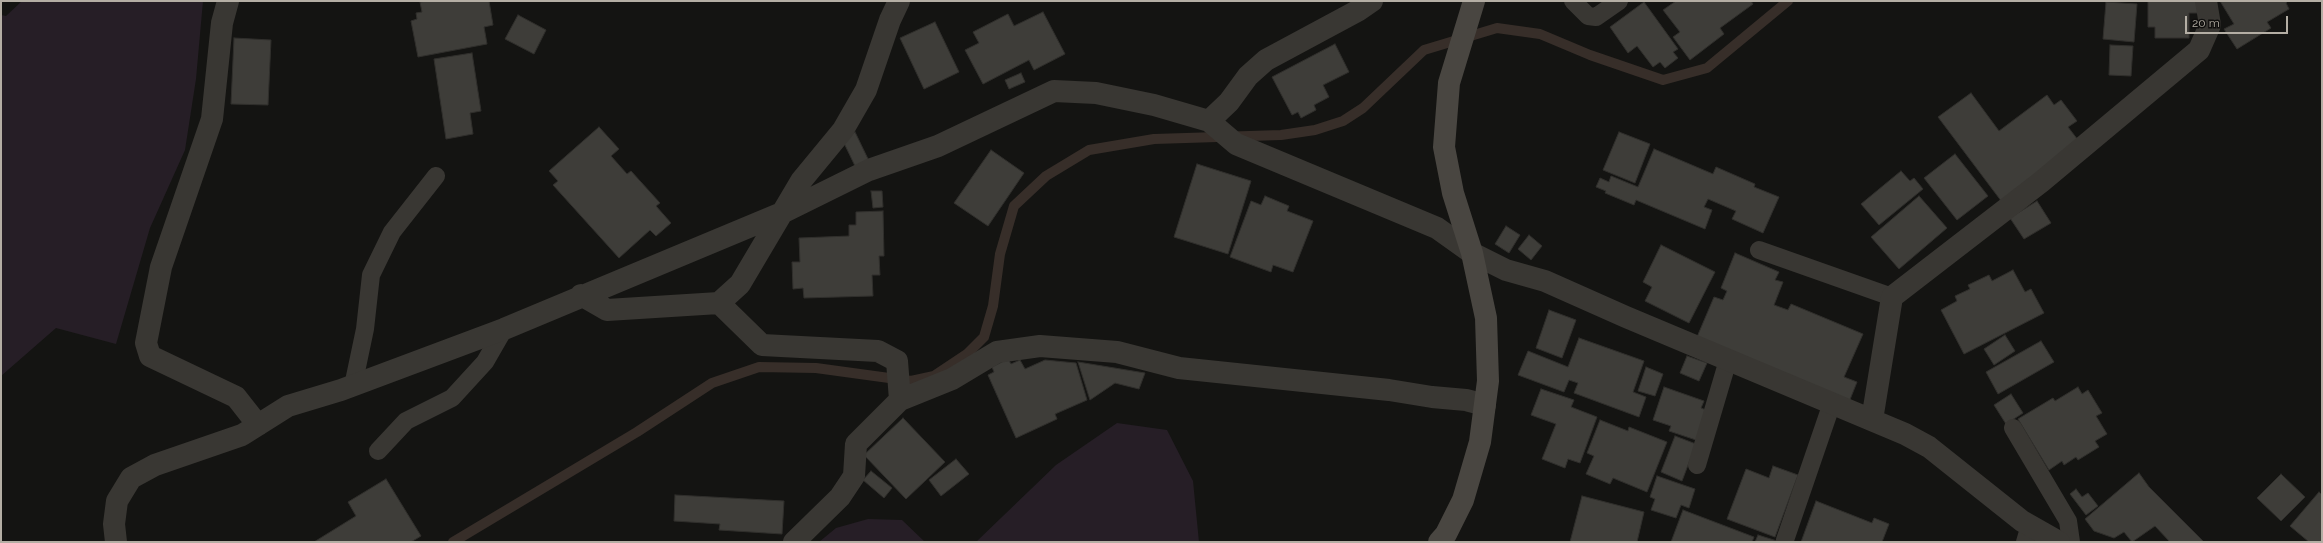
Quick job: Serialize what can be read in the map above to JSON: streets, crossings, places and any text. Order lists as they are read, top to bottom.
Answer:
{
  "scale_bar": "20 m"
}
